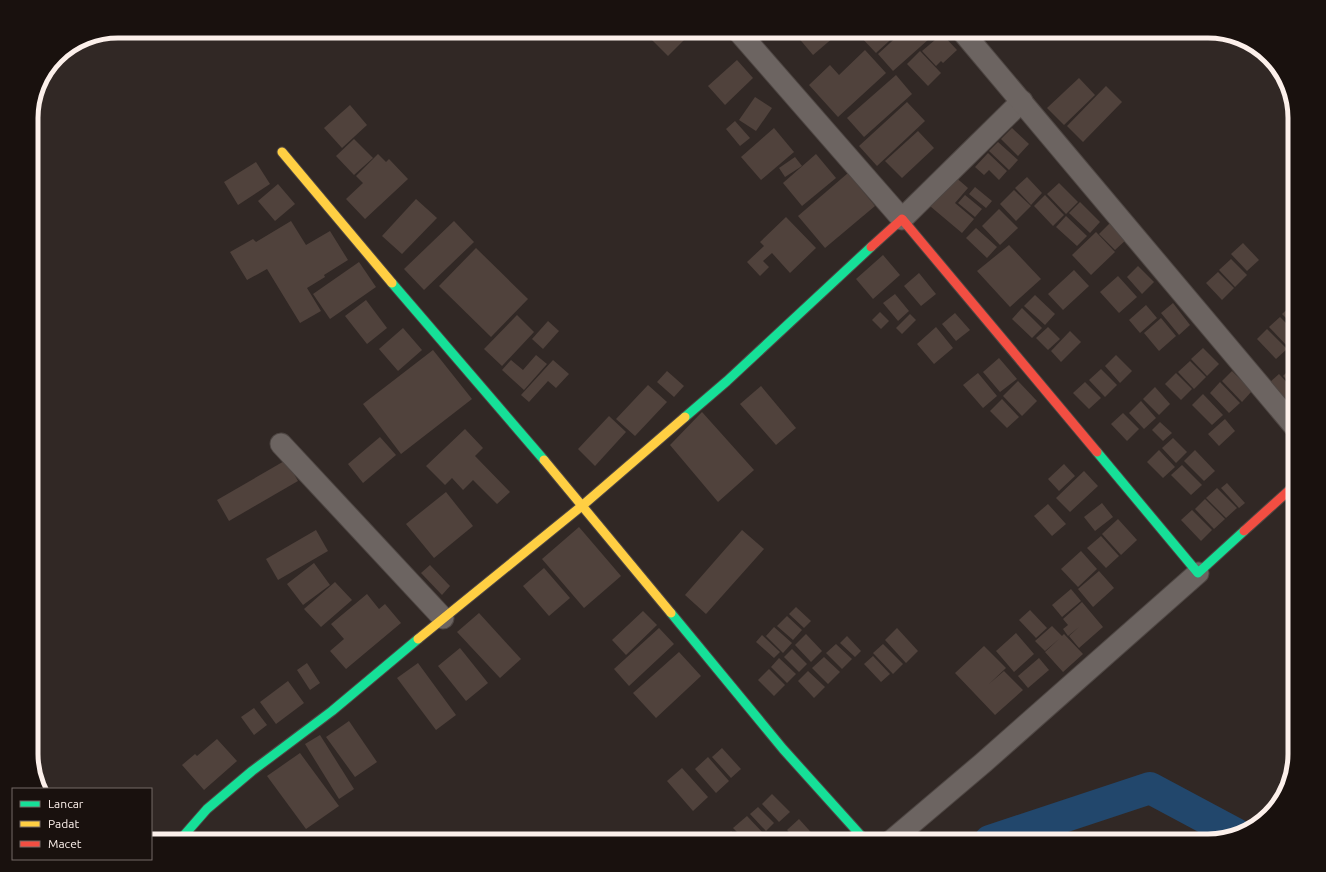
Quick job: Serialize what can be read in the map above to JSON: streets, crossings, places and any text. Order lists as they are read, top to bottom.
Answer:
{
  "legend": ["Lancar", "Padat", "Macet"]
}
